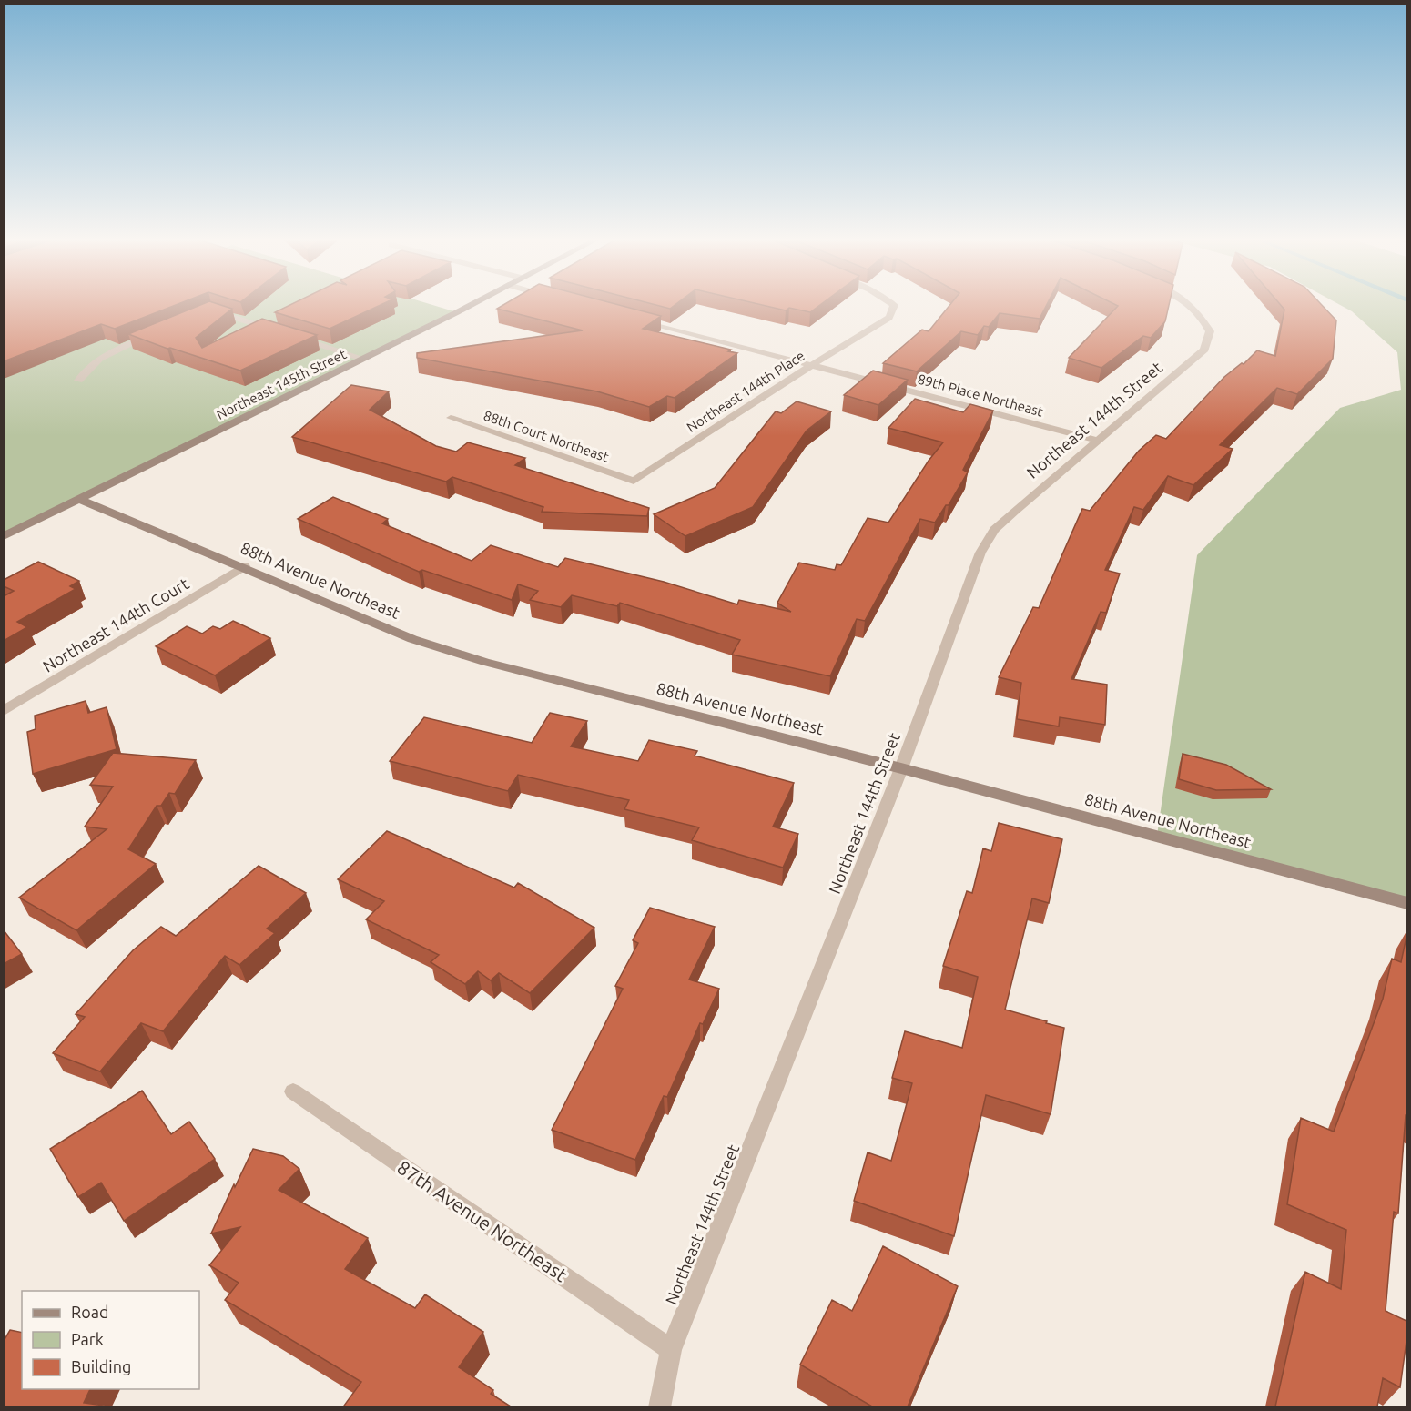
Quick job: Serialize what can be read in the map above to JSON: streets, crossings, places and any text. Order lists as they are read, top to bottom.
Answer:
{
  "streets": {
    "street": [
      "Northeast 145th Street",
      "Northeast 144th Place",
      "89th Place Northeast",
      "Northeast 144th Street",
      "88th Court Northeast",
      "88th Avenue Northeast",
      "Northeast 144th Court",
      "87th Avenue Northeast"
    ]
  },
  "crossings": [
    ["Northeast 145th Street", "88th Avenue Northeast"],
    ["Northeast 144th Place", "89th Place Northeast"],
    ["Northeast 144th Place", "88th Court Northeast"],
    ["89th Place Northeast", "Northeast 144th Street"],
    ["Northeast 144th Street", "88th Avenue Northeast"],
    ["Northeast 144th Street", "87th Avenue Northeast"],
    ["88th Avenue Northeast", "Northeast 144th Court"]
  ],
  "legend": ["Road", "Park", "Building"]
}
